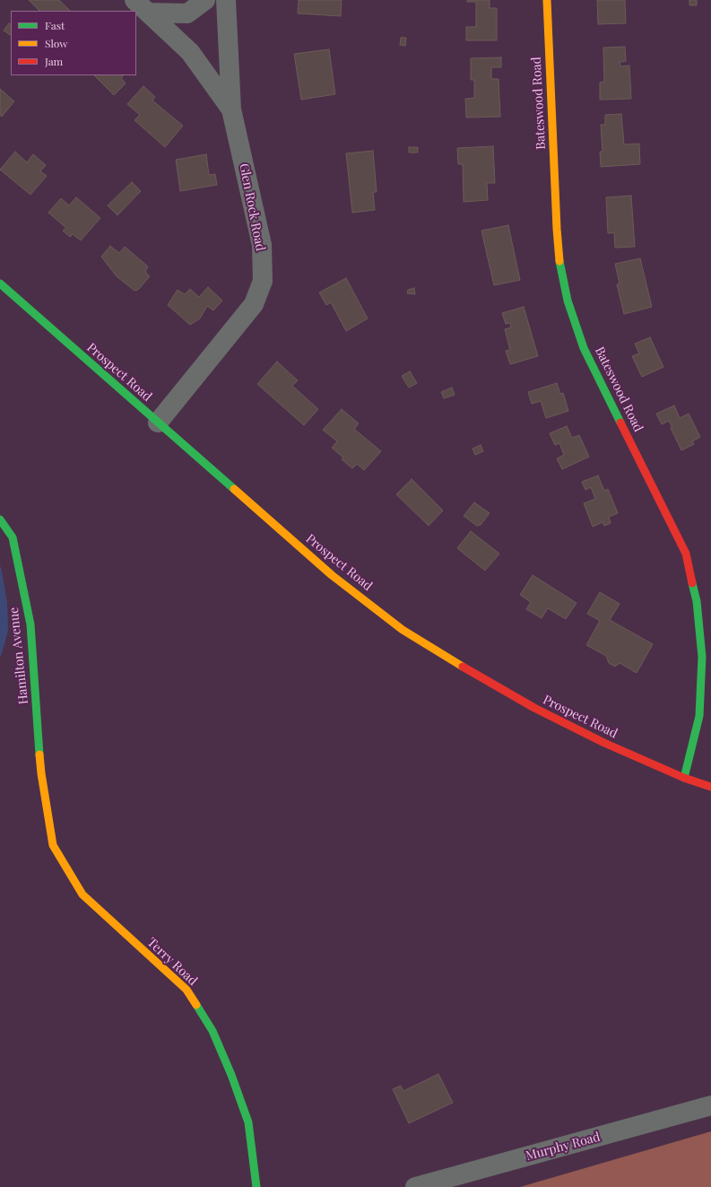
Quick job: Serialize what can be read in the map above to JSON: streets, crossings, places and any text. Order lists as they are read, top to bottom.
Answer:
{
  "streets": {
    "street": [
      "Bateswood Road",
      "Glen Rock Road",
      "Prospect Road",
      "Hamilton Avenue",
      "Terry Road",
      "Murphy Road"
    ]
  },
  "crossings": [
    ["Bateswood Road", "Prospect Road"],
    ["Glen Rock Road", "Prospect Road"],
    ["Hamilton Avenue", "Terry Road"]
  ],
  "legend": ["Fast", "Slow", "Jam"]
}
